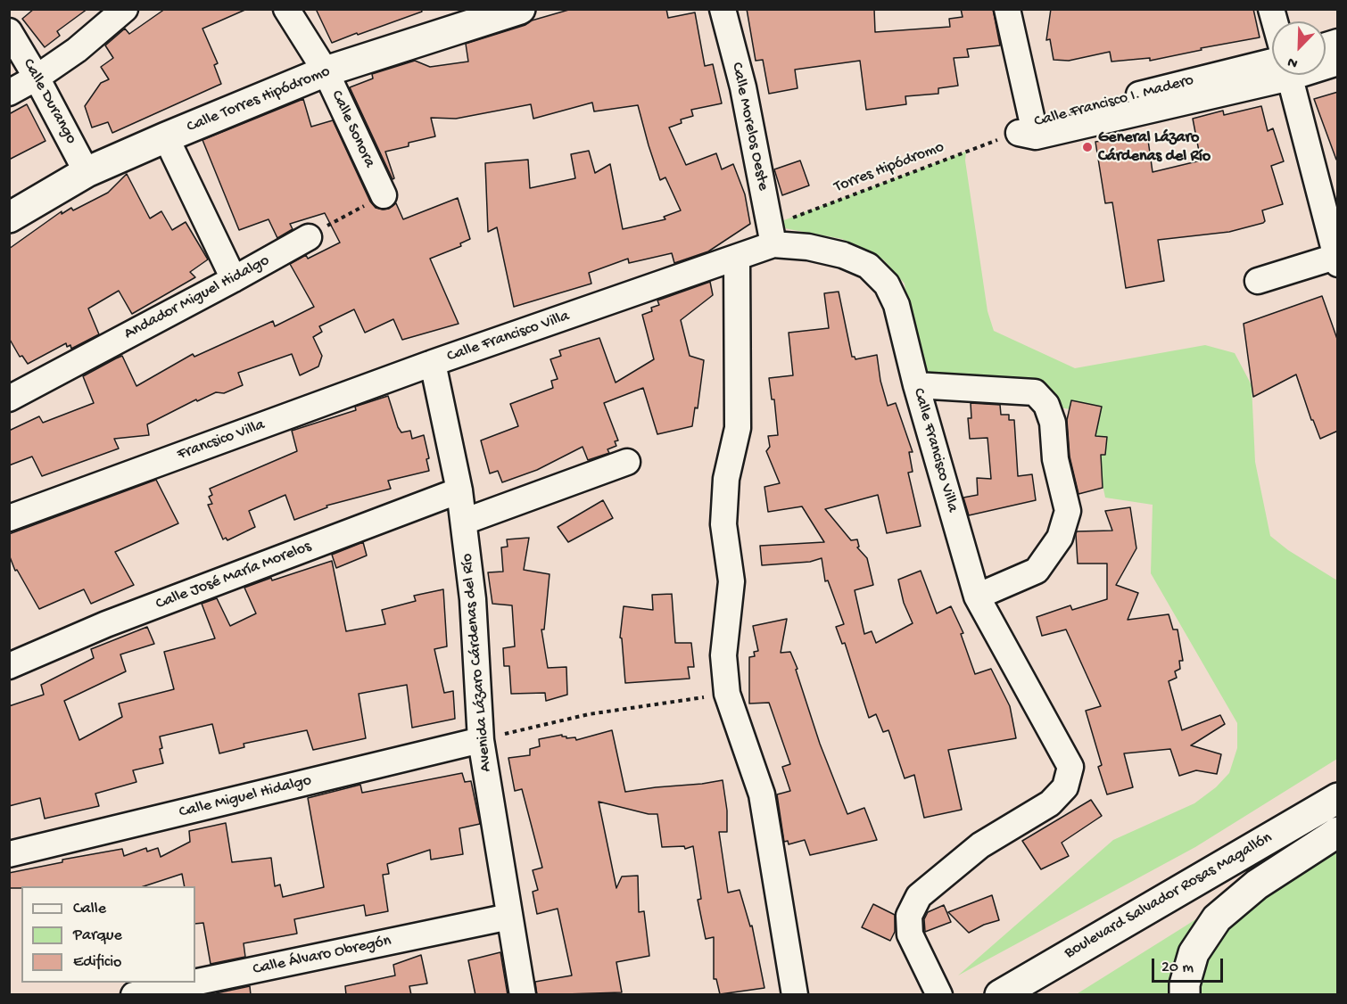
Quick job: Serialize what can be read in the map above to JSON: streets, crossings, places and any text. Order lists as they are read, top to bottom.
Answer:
{
  "streets": {
    "main road": ["Calle Torres Hipódromo", "Boulevard Salvador Rosas Magallón"],
    "street": [
      "Calle Durango",
      "Calle Francisco I. Madero",
      "Calle Morelos Oeste",
      "Calle Sonora",
      "Andador Miguel Hidalgo",
      "Calle Francisco Villa",
      "Francsico Villa",
      "Calle José María Morelos",
      "Avenida Lázaro Cárdenas del Río",
      "Calle Miguel Hidalgo",
      "Calle Álvaro Obregón"
    ],
    "path": ["Torres Hipódromo"]
  },
  "crossings": [
    ["Calle Torres Hipódromo", "Calle Durango"],
    ["Calle Torres Hipódromo", "Calle Sonora"],
    ["Calle Francisco I. Madero", "Torres Hipódromo"],
    ["Calle Morelos Oeste", "Torres Hipódromo"],
    ["Calle Morelos Oeste", "Calle Francisco Villa"],
    ["Torres Hipódromo", "Calle Francisco Villa"],
    ["Calle Francisco Villa", "Francsico Villa"],
    ["Calle Francisco Villa", "Avenida Lázaro Cárdenas del Río"],
    ["Francsico Villa", "Avenida Lázaro Cárdenas del Río"],
    ["Calle José María Morelos", "Avenida Lázaro Cárdenas del Río"],
    ["Avenida Lázaro Cárdenas del Río", "Calle Miguel Hidalgo"],
    ["Avenida Lázaro Cárdenas del Río", "Calle Álvaro Obregón"]
  ],
  "places": ["General Lázaro Cárdenas del Río"],
  "legend": ["Calle", "Parque", "Edificio"],
  "scale_bar": "20 m",
  "north": "bottom left"
}
